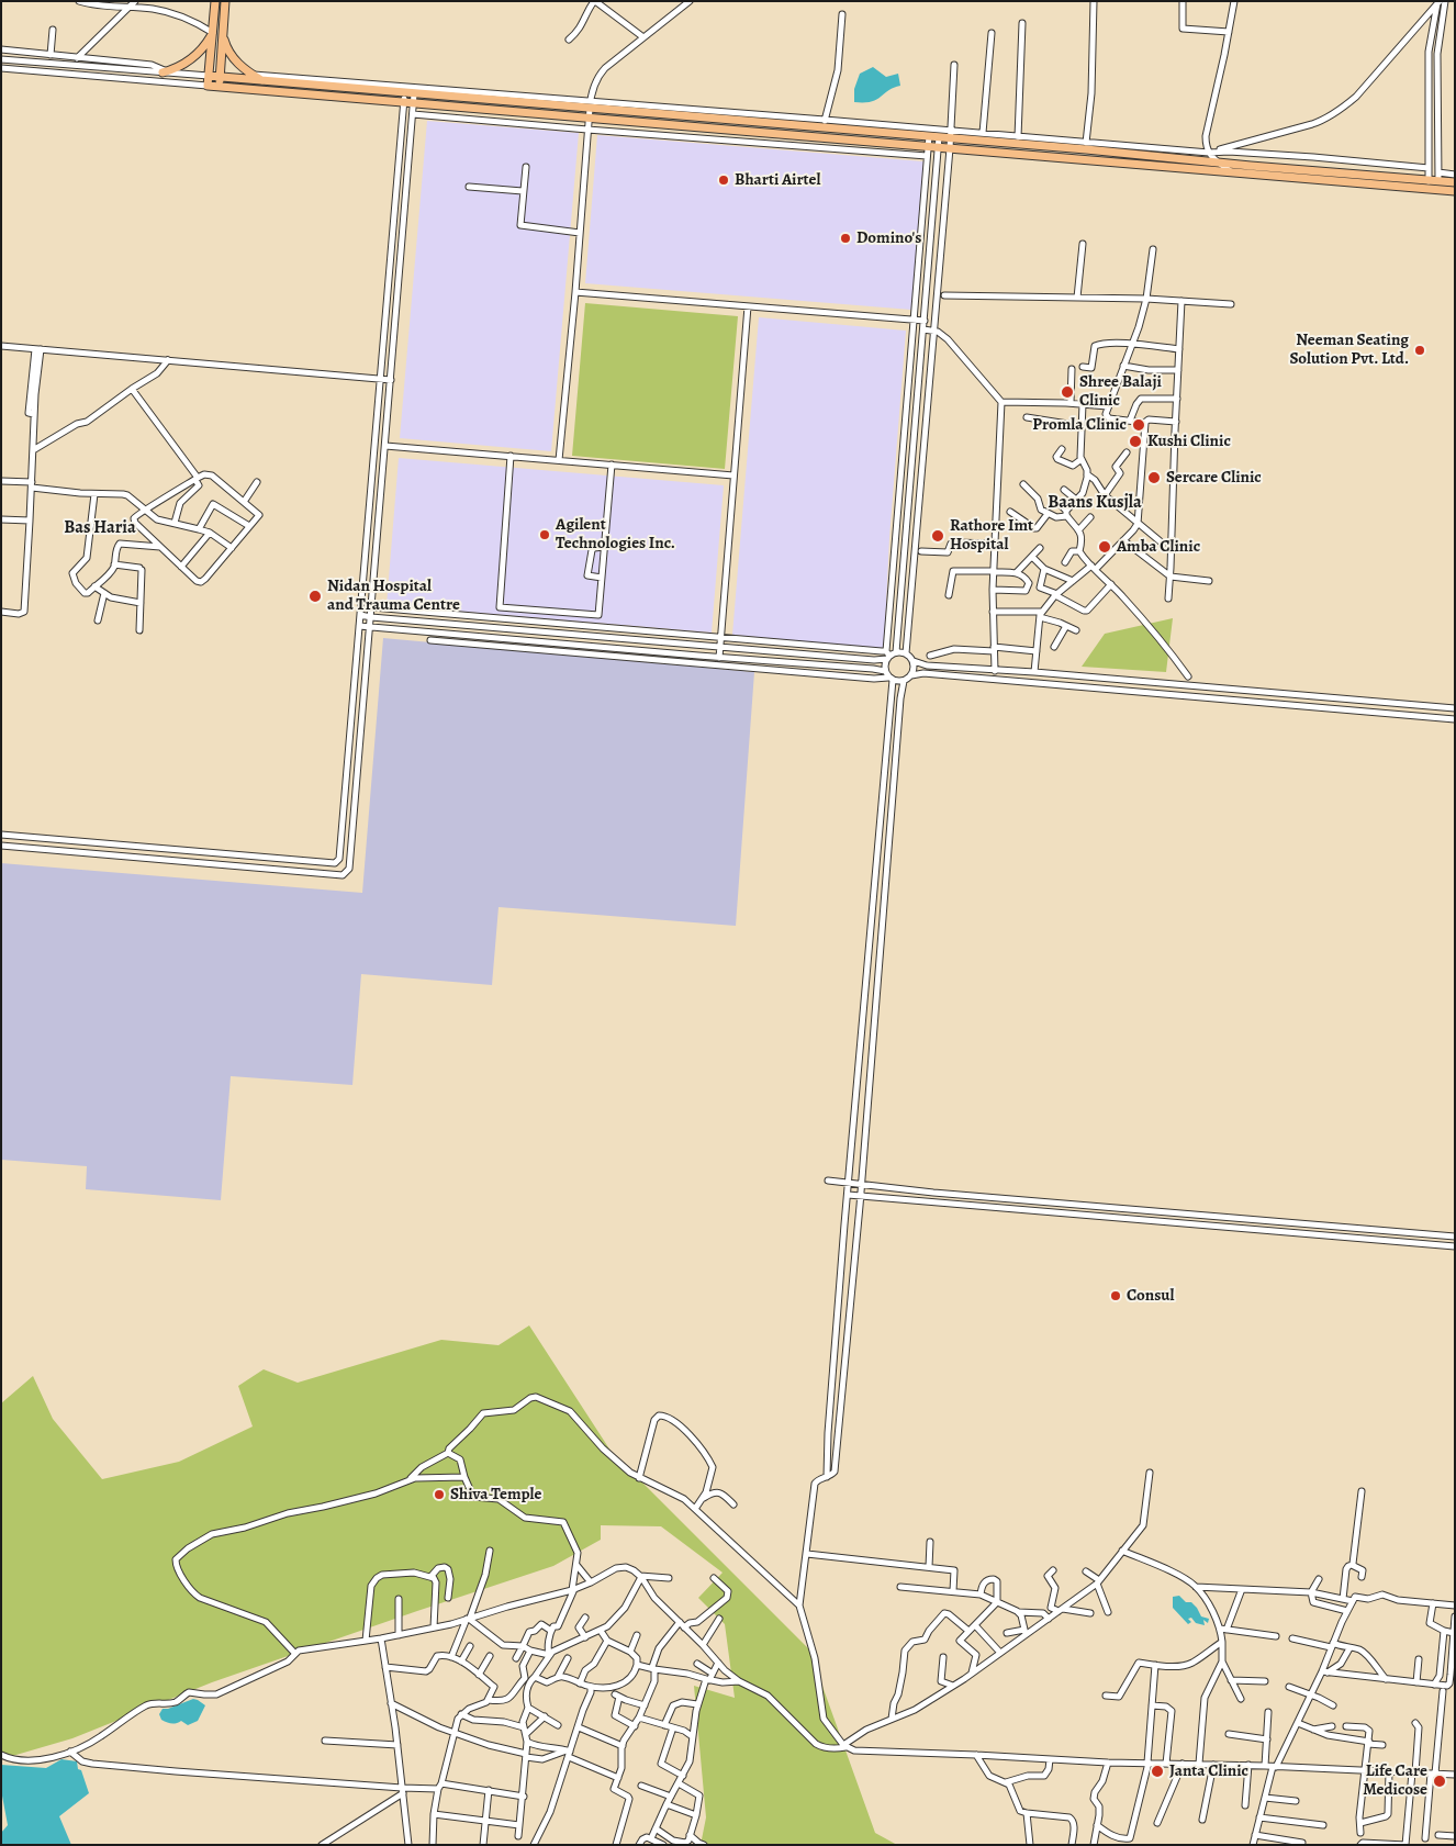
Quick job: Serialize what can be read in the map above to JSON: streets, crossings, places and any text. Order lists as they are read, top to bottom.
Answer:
{
  "districts": ["Baans Kusjla", "Bas Haria"],
  "places": [
    "Bharti Airtel",
    "Domino's",
    "Neeman Seating Solution Pvt. Ltd.",
    "Shree Balaji Clinic",
    "Promla Clinic",
    "Kushi Clinic",
    "Sercare Clinic",
    "Agilent Technologies Inc.",
    "Rathore Imt Hospital",
    "Amba Clinic",
    "Nidan Hospital and Trauma Centre",
    "Consul",
    "Shiva Temple",
    "Janta Clinic",
    "Life Care Medicose"
  ]
}
